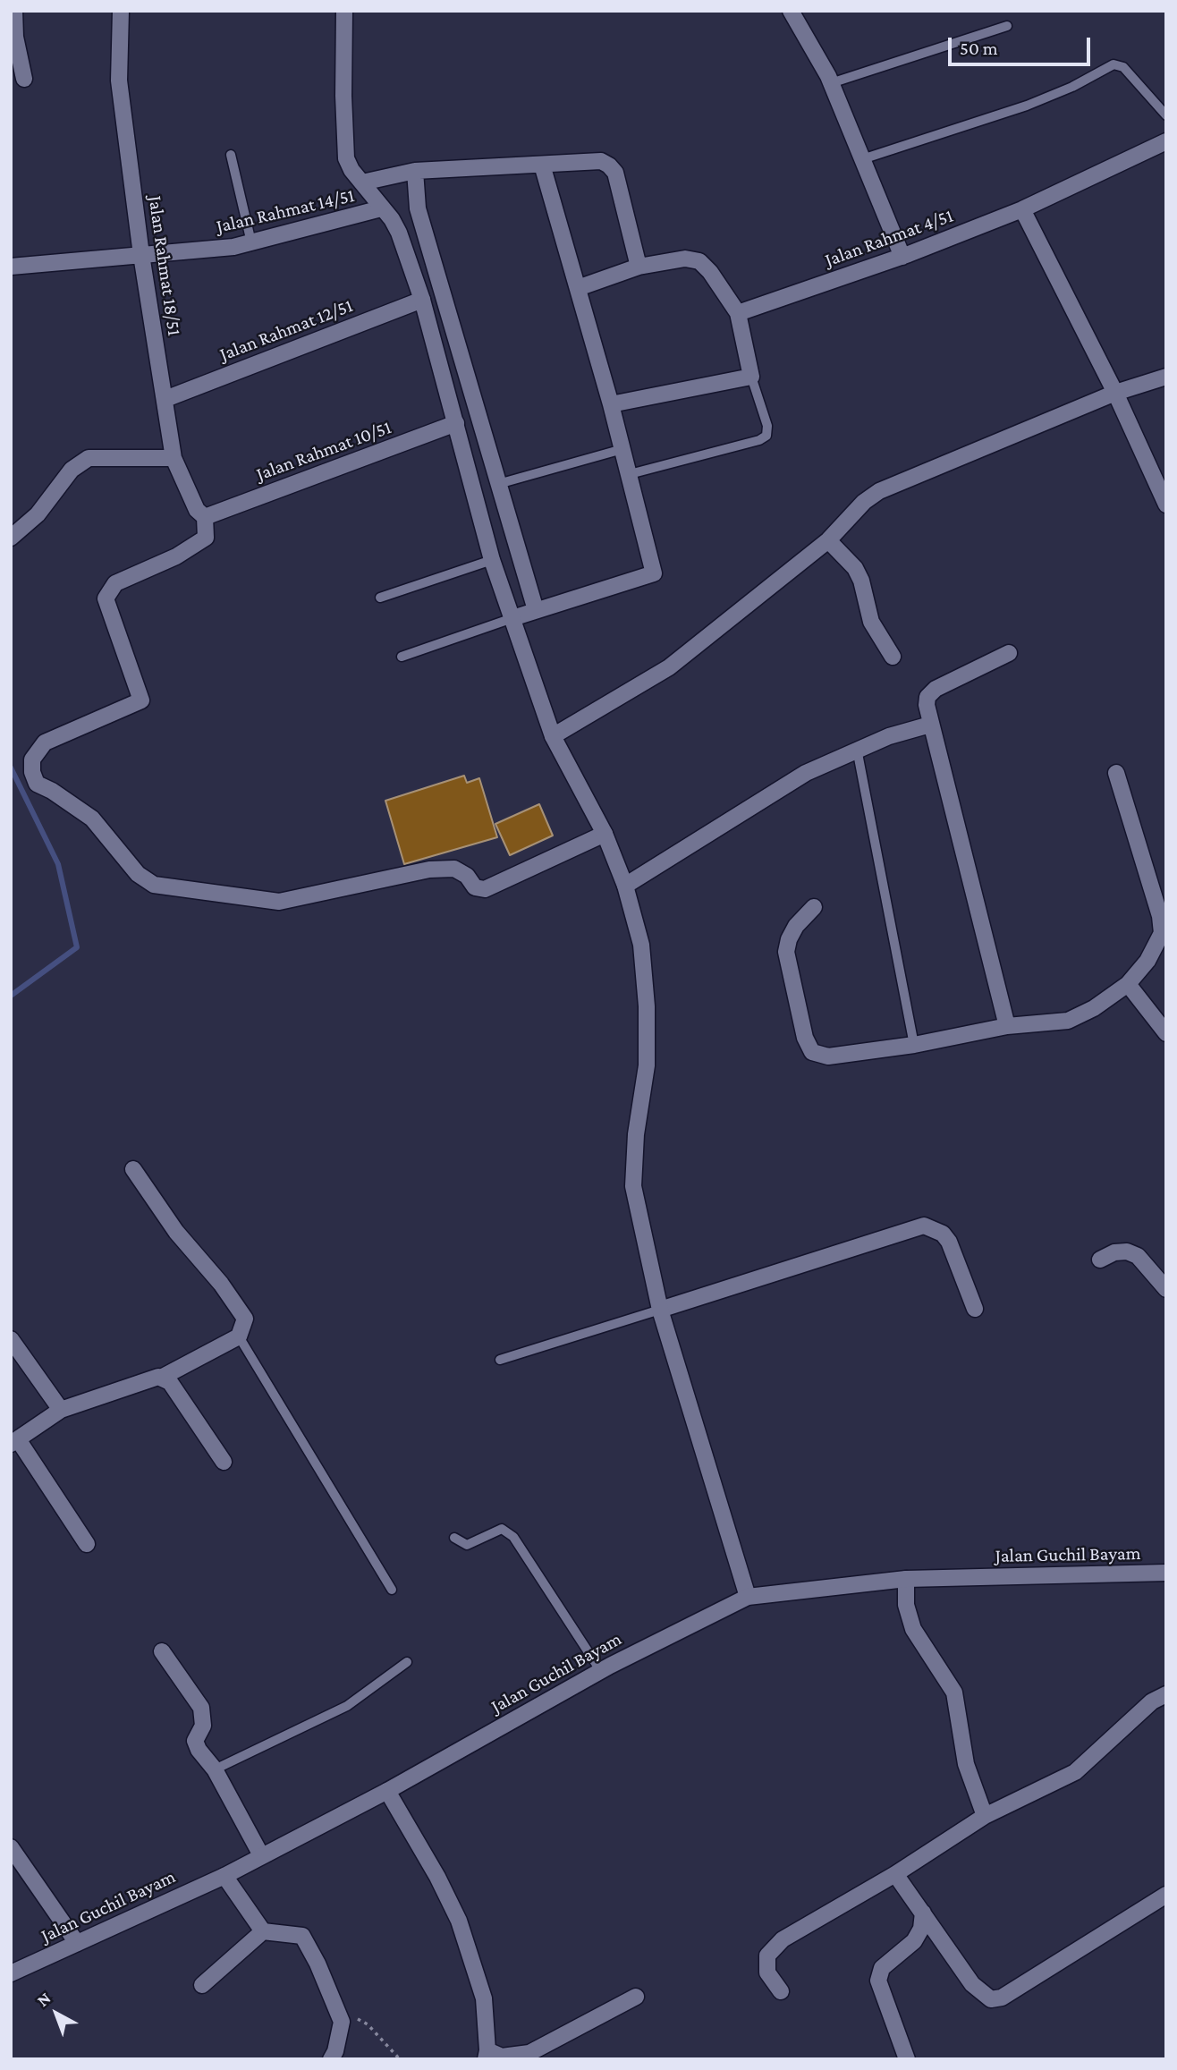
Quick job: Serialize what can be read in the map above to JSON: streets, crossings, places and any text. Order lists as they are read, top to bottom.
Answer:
{
  "streets": {
    "street": [
      "Jalan Rahmat 14/51",
      "Jalan Rahmat 4/51",
      "Jalan Rahmat 18/51",
      "Jalan Rahmat 12/51",
      "Jalan Rahmat 10/51",
      "Jalan Guchil Bayam"
    ]
  },
  "crossings": [
    ["Jalan Rahmat 14/51", "Jalan Rahmat 18/51"],
    ["Jalan Rahmat 18/51", "Jalan Rahmat 12/51"],
    ["Jalan Rahmat 18/51", "Jalan Rahmat 10/51"]
  ],
  "scale_bar": "50 m",
  "north": "top left"
}
